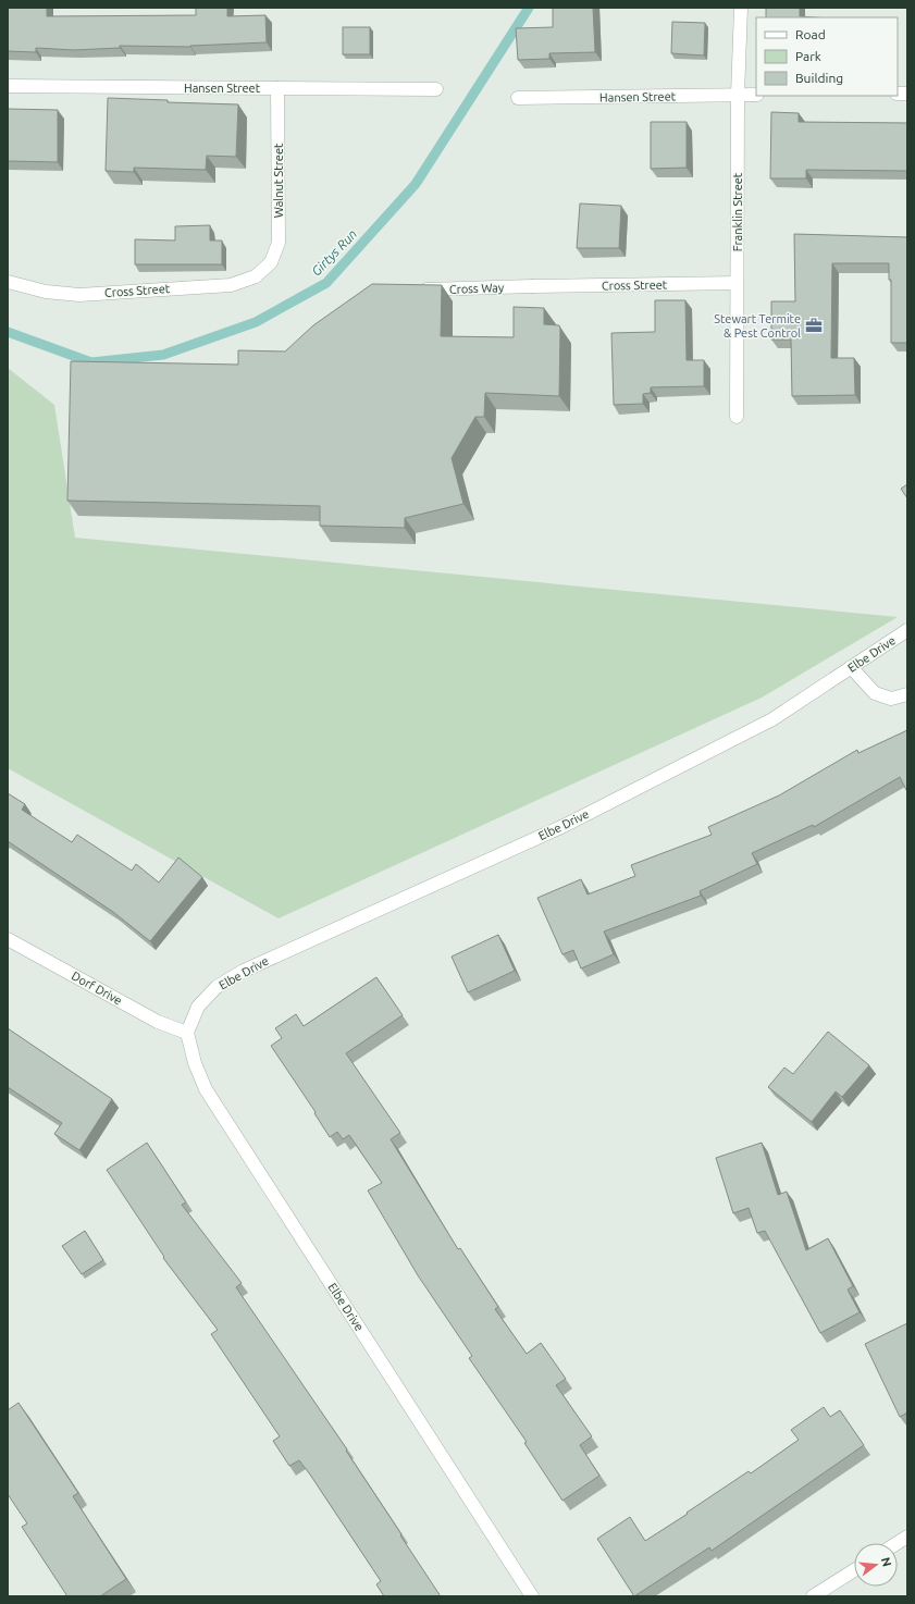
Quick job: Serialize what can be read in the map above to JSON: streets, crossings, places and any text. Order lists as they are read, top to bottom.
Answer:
{
  "streets": {
    "street": [
      "Hansen Street",
      "Walnut Street",
      "Franklin Street",
      "Cross Street",
      "Cross Way",
      "Elbe Drive",
      "Dorf Drive"
    ]
  },
  "crossings": [
    ["Hansen Street", "Walnut Street"],
    ["Hansen Street", "Franklin Street"],
    ["Walnut Street", "Cross Street"],
    ["Franklin Street", "Cross Street"],
    ["Cross Street", "Cross Way"],
    ["Elbe Drive", "Dorf Drive"]
  ],
  "water": ["Girtys Run"],
  "places": {
    "office": ["Stewart Termite & Pest Control"]
  },
  "legend": ["Road", "Park", "Building"],
  "north": "right"
}
